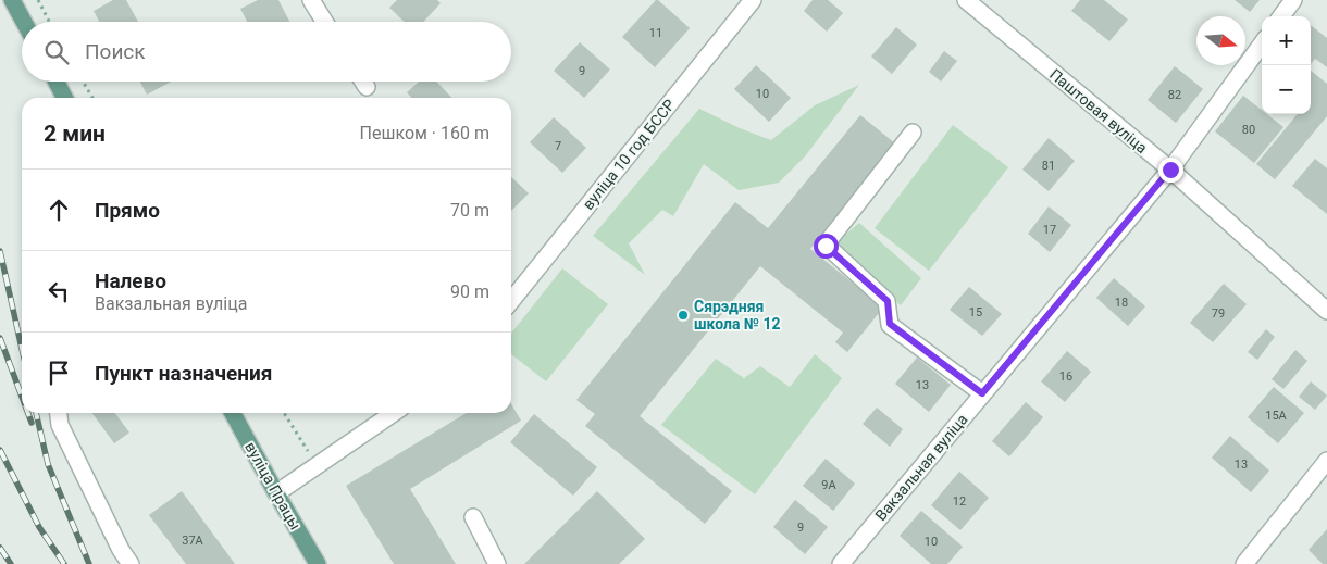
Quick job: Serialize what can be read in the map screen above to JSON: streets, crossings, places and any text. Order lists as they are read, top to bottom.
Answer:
{
  "streets": {
    "main road": ["вуліца Працы"],
    "street": ["Паштовая вуліца", "вуліца 10 год БССР", "Вакзальная вуліца"]
  },
  "crossings": [
    ["Паштовая вуліца", "Вакзальная вуліца"]
  ],
  "places": ["Сярэдняя школа № 12"],
  "house_numbers": [
    "11",
    "9",
    "10",
    "82",
    "80",
    "7",
    "81",
    "17",
    "18",
    "15",
    "79",
    "16",
    "13",
    "15А",
    "13",
    "9А",
    "12",
    "9",
    "37А",
    "10"
  ],
  "north": "right",
  "page": {
    "map_buttons": ["+", "−"],
    "search": "Поиск",
    "heading": ["2 мин", "Пешком · 160 m"],
    "list": [
      ["Прямо", "70 m"],
      ["Налево", "Вакзальная вуліца", "90 m"],
      "Пункт назначения"
    ]
  }
}
